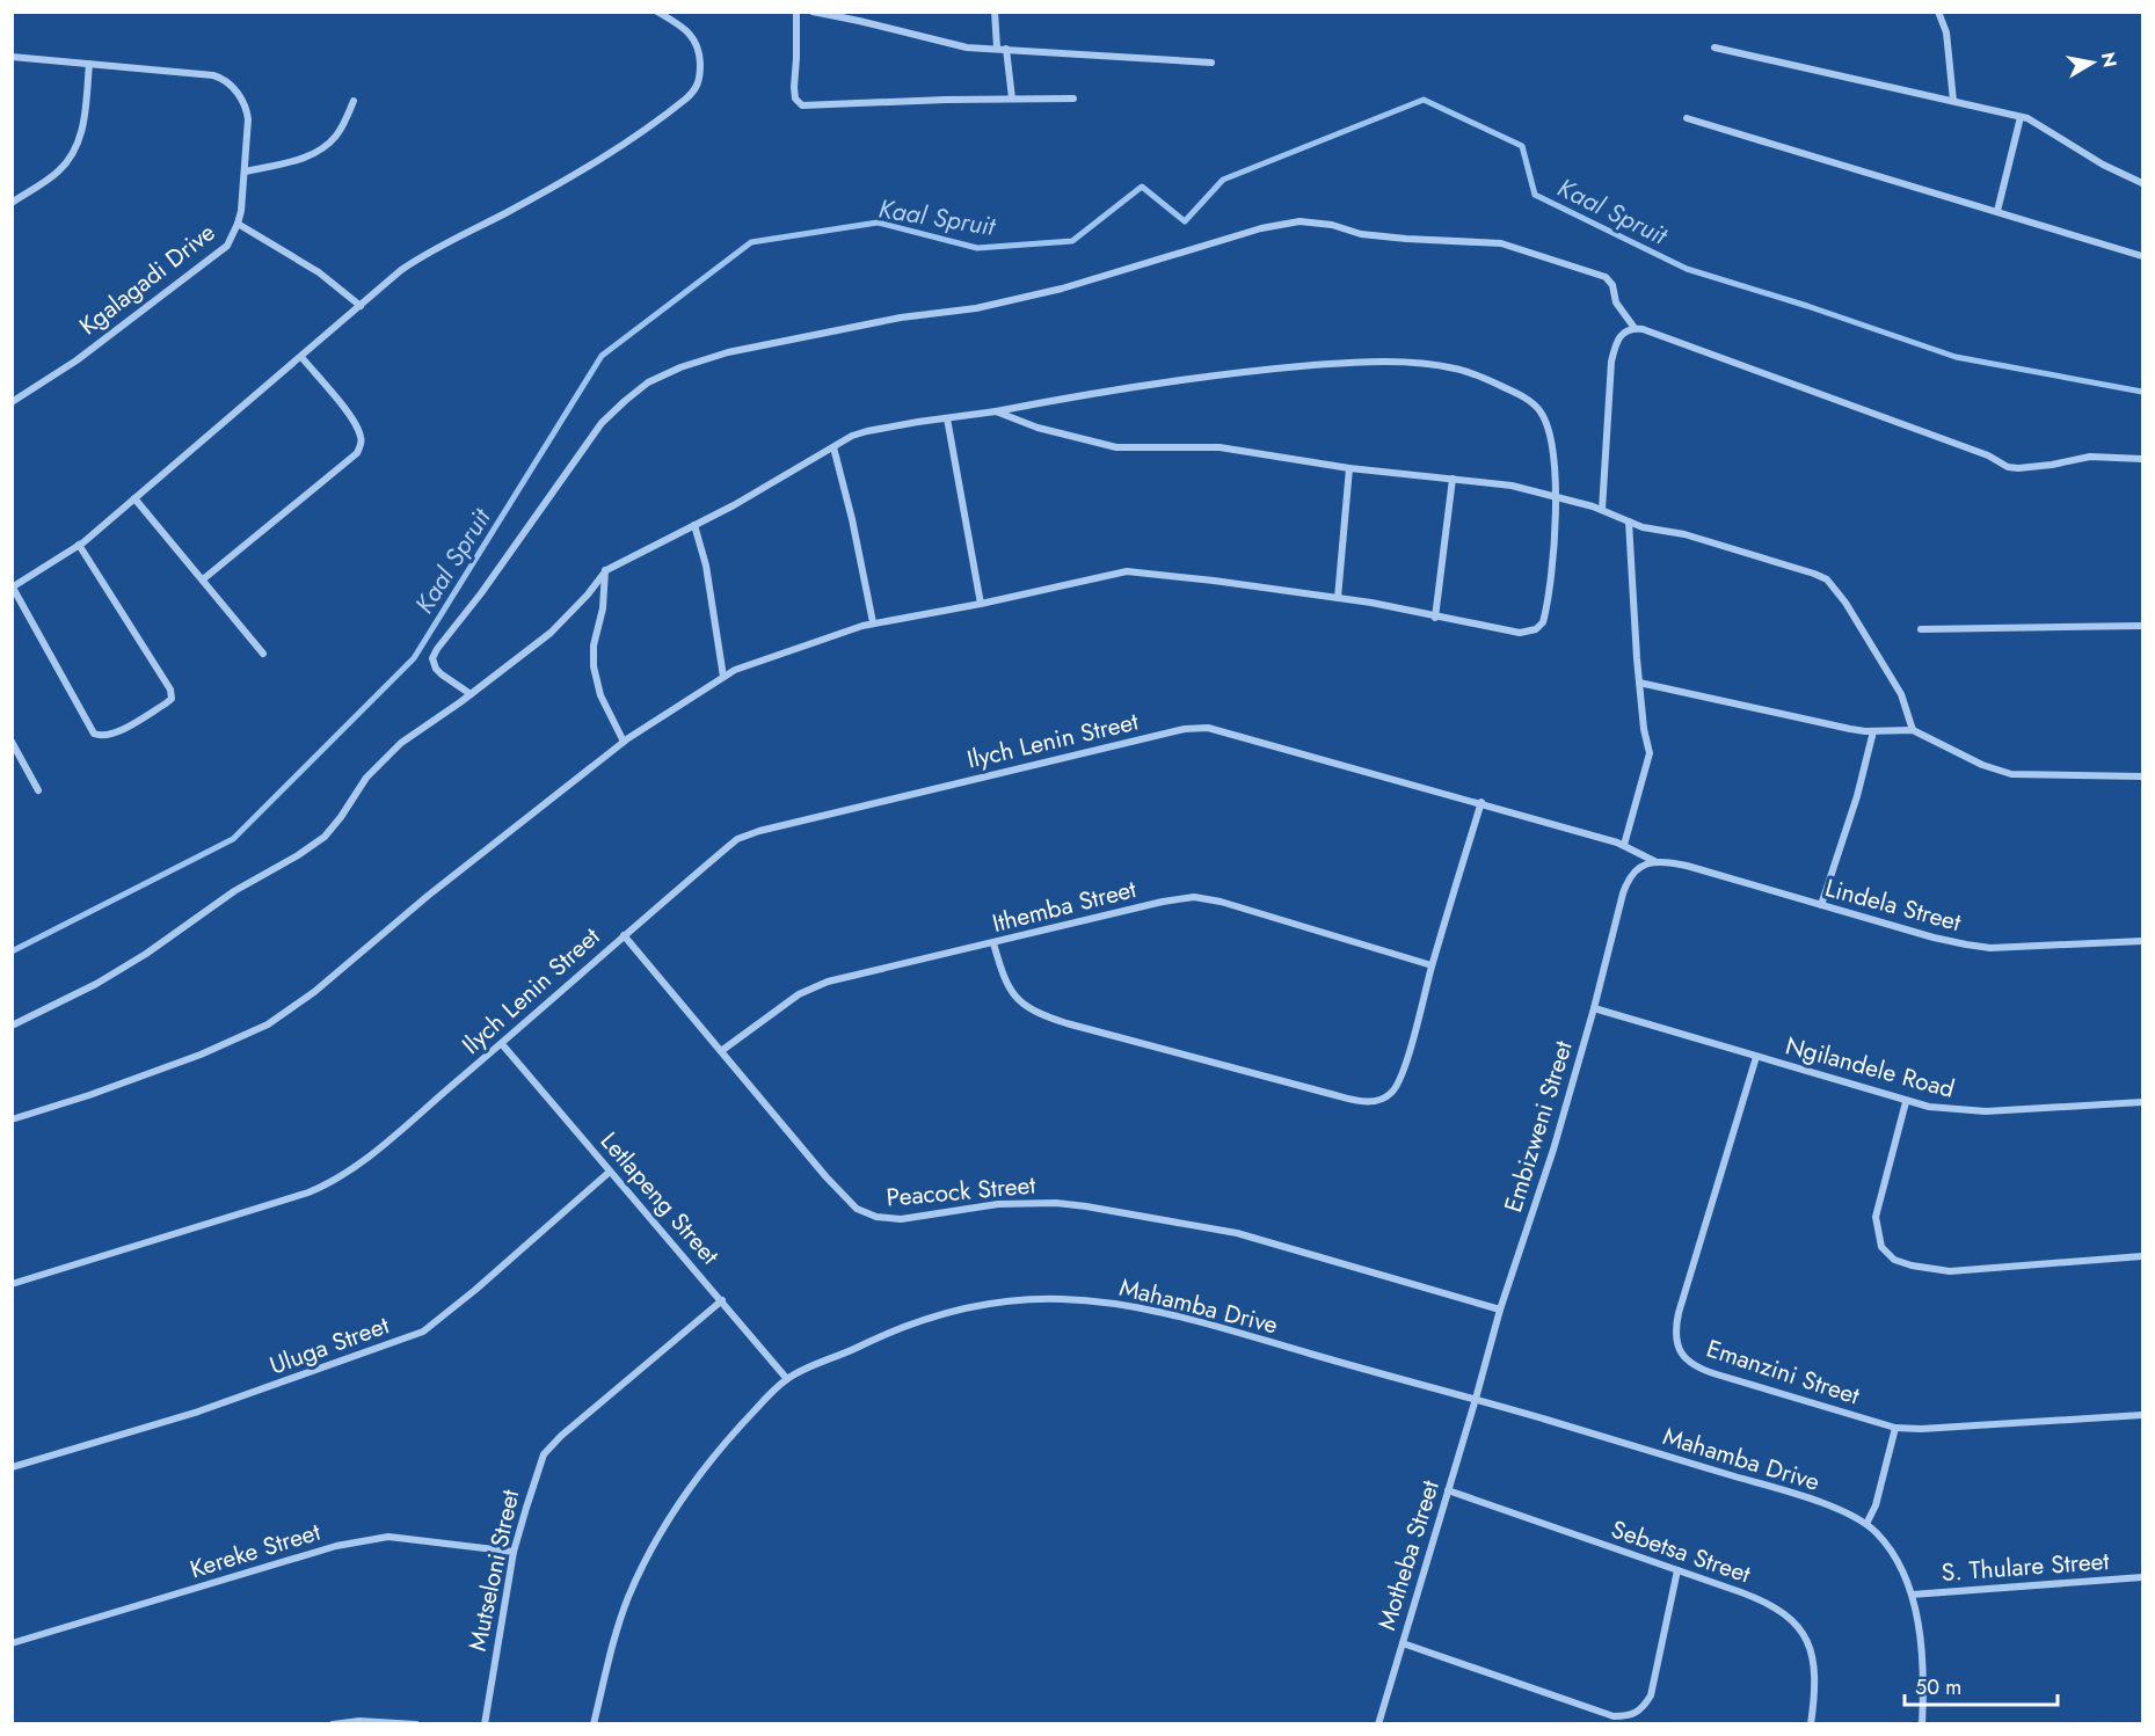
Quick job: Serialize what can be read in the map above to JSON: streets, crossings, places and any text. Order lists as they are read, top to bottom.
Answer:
{
  "streets": {
    "street": [
      "Kgalagadi Drive",
      "Ilych Lenin Street",
      "Lindela Street",
      "Ithemba Street",
      "Ngilandele Road",
      "Embizweni Street",
      "Peacock Street",
      "Letlapeng Street",
      "Mahamba Drive",
      "Uluga Street",
      "Emanzini Street",
      "Kereke Street",
      "Sebetsa Street",
      "Motheba Street",
      "S. Thulare Street",
      "Mutseloni Street"
    ]
  },
  "crossings": [
    ["Ilych Lenin Street", "Lindela Street"],
    ["Ilych Lenin Street", "Peacock Street"],
    ["Ilych Lenin Street", "Letlapeng Street"],
    ["Lindela Street", "Embizweni Street"],
    ["Ithemba Street", "Peacock Street"],
    ["Ngilandele Road", "Embizweni Street"],
    ["Ngilandele Road", "Emanzini Street"],
    ["Embizweni Street", "Peacock Street"],
    ["Embizweni Street", "Mahamba Drive"],
    ["Embizweni Street", "Motheba Street"],
    ["Letlapeng Street", "Mahamba Drive"],
    ["Letlapeng Street", "Uluga Street"],
    ["Letlapeng Street", "Mutseloni Street"],
    ["Mahamba Drive", "Motheba Street"],
    ["Mahamba Drive", "S. Thulare Street"],
    ["Kereke Street", "Mutseloni Street"],
    ["Sebetsa Street", "Motheba Street"]
  ],
  "water": ["Kaal Spruit"],
  "scale_bar": "50 m",
  "north": "right"
}
